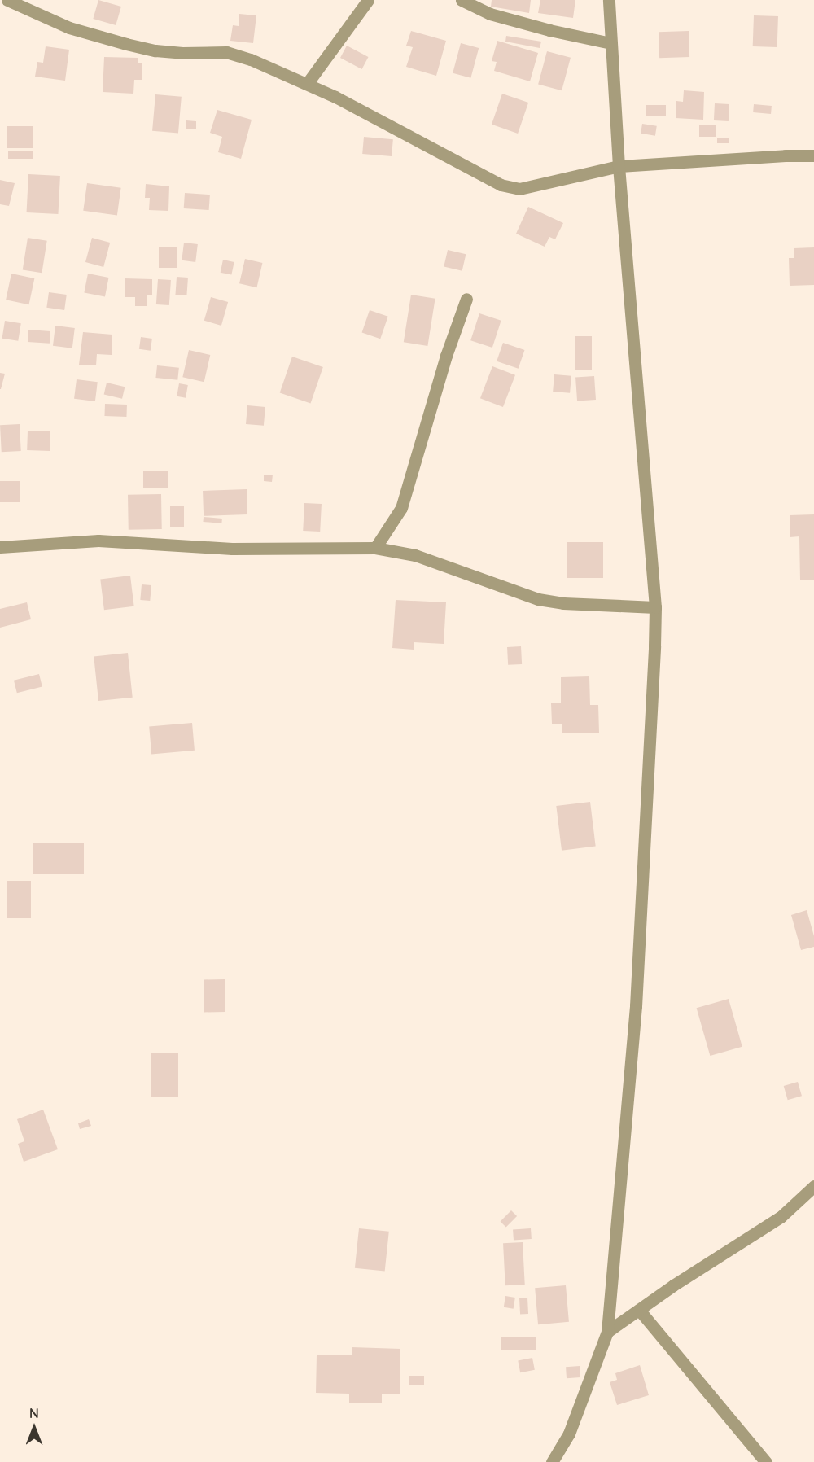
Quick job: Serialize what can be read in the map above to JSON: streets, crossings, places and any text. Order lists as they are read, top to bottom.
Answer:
{
  "north": "top"
}
